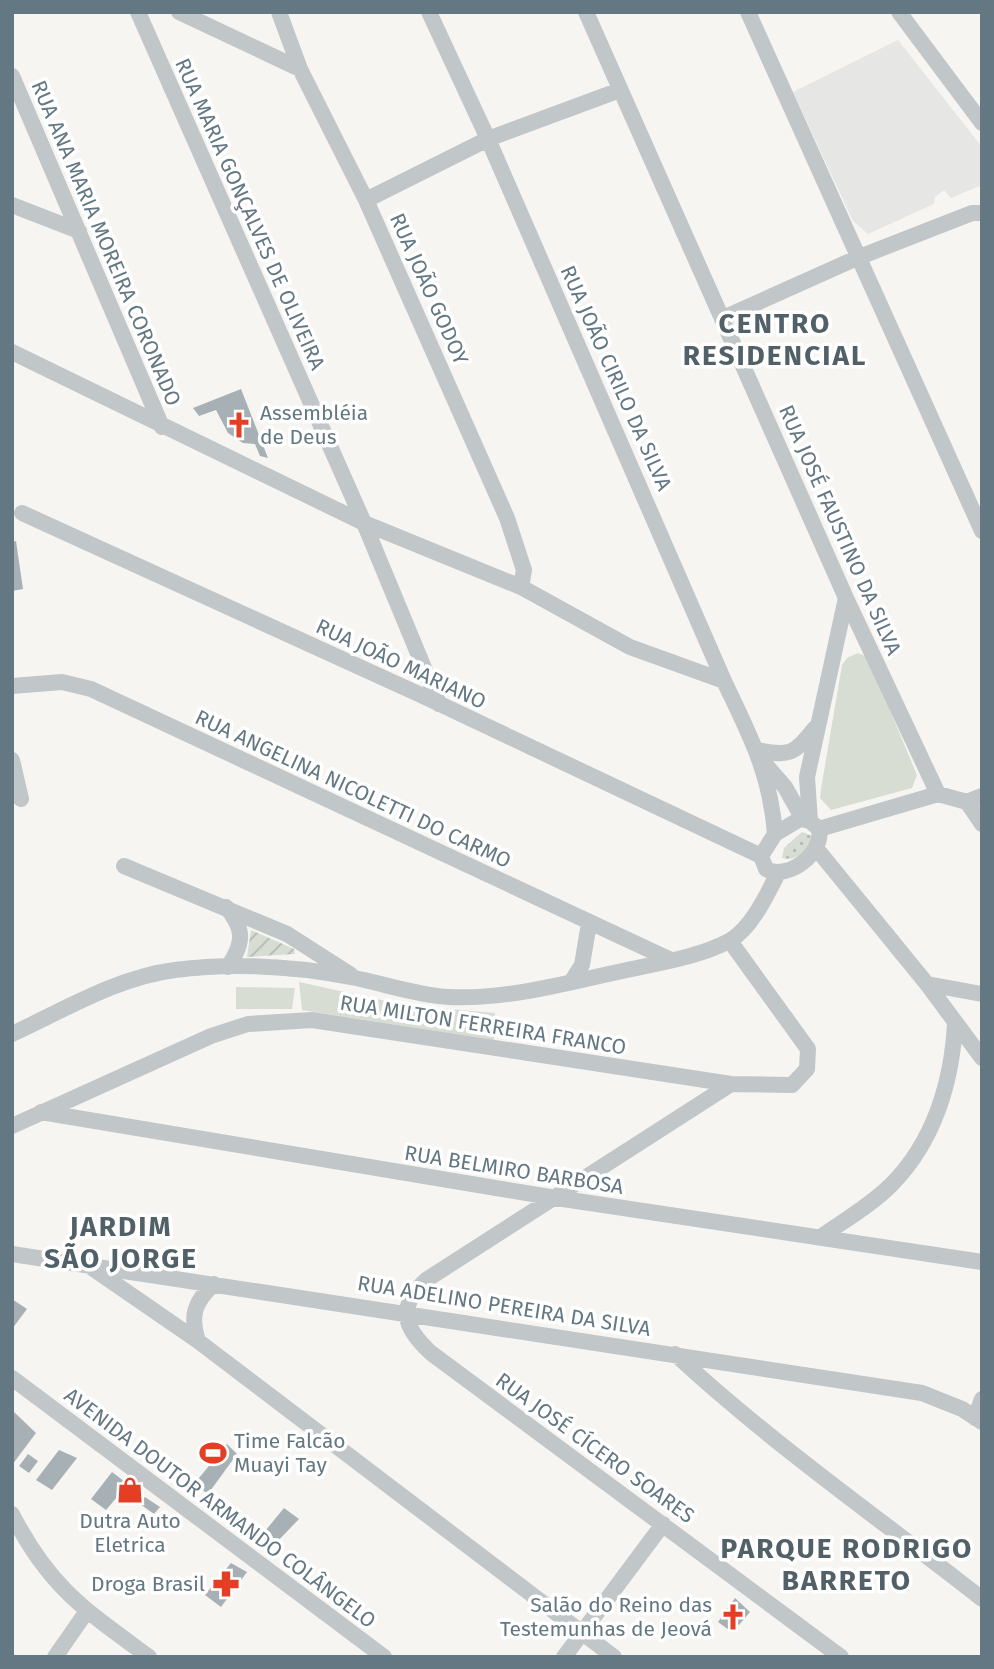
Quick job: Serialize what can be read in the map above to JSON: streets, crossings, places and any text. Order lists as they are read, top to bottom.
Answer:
{
  "streets": {
    "street": [
      "RUA MARIA GONÇALVES DE OLIVEIRA",
      "RUA ANA MARIA MOREIRA CORONADO",
      "RUA JOÃO GODOY",
      "RUA JOÃO CIRILO DA SILVA",
      "RUA JOSÉ FAUSTINO DA SILVA",
      "RUA JOÃO MARIANO",
      "RUA ANGELINA NICOLETTI DO CARMO",
      "RUA MILTON FERREIRA FRANCO",
      "RUA BELMIRO BARBOSA",
      "RUA ADELINO PEREIRA DA SILVA",
      "RUA JOSÉ CÍCERO SOARES",
      "AVENIDA DOUTOR ARMANDO COLÂNGELO"
    ]
  },
  "crossings": [
    ["RUA MARIA GONÇALVES DE OLIVEIRA", "RUA JOÃO MARIANO"],
    ["RUA JOÃO CIRILO DA SILVA", "RUA JOÃO MARIANO"],
    ["RUA MILTON FERREIRA FRANCO", "RUA BELMIRO BARBOSA"],
    ["RUA ADELINO PEREIRA DA SILVA", "RUA JOSÉ CÍCERO SOARES"]
  ],
  "districts": ["CENTRO RESIDENCIAL", "JARDIM SÃO JORGE", "PARQUE RODRIGO BARRETO"],
  "places": {
    "church": ["Assembléia de Deus", "Salão do Reino das Testemunhas de Jeová"],
    "sports": ["Time Falcão Muayi Tay"],
    "shop": ["Dutra Auto Eletrica"],
    "pharmacy": ["Droga Brasil"]
  }
}
